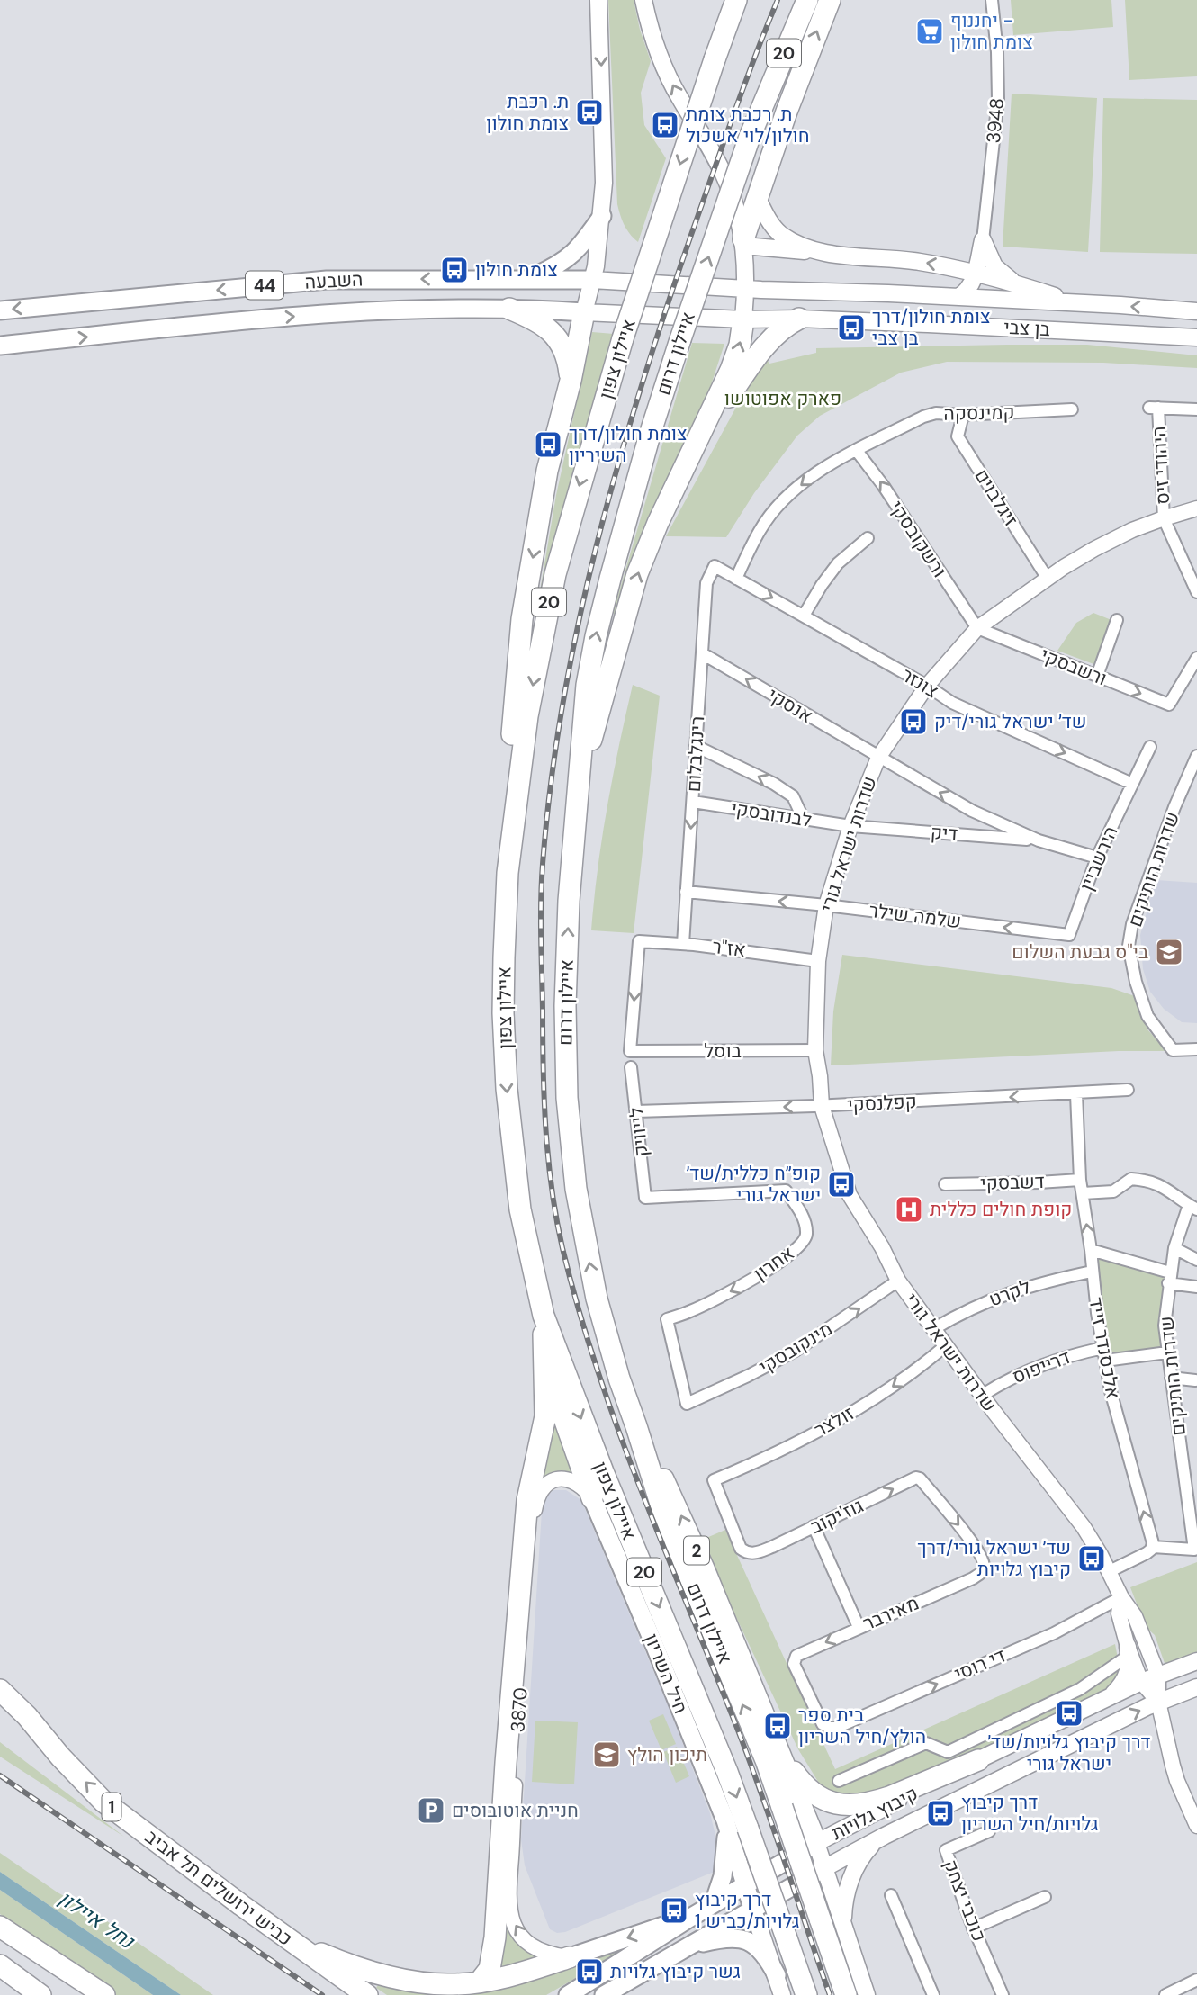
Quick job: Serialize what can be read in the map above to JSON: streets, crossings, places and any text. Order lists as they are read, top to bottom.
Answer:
{
  "streets": {
    "highway": [
      "20",
      "איילון דרום",
      "איילון צפון",
      "2",
      "1",
      "כביש ירושלים תל אביב"
    ],
    "main road": [
      "השבעה",
      "44",
      "בן צבי",
      "חיל השריון",
      "קיבוץ גלויות"
    ],
    "street": [
      "3948",
      "קמינסקה",
      "היהודי זיס",
      "זיגלבוים",
      "ורשקובסקי",
      "ורשבסקי",
      "צונזר",
      "אנסקי",
      "רינגלבלום",
      "לבנדובסקי",
      "דיק",
      "שדרות ישראל גורי",
      "הירשביין",
      "שדרות הותיקים",
      "שלמה שילר",
      "אז\"ר",
      "בוסל",
      "קפלנסקי",
      "לייוויק",
      "דשבסקי",
      "אחרון",
      "לקרט",
      "מינקובסקי",
      "אלכסנדר זייד",
      "דרייפוס",
      "זולצר",
      "גוז'יקוב",
      "מאירבר",
      "די רוסי",
      "3870",
      "כוכבי יצחק"
    ]
  },
  "crossings": [
    ["השבעה", "44"],
    ["44", "בן צבי"],
    ["איילון דרום", "2"],
    ["קמינסקה", "זיגלבוים"],
    ["קמינסקה", "ורשקובסקי"],
    ["קמינסקה", "צונזר"],
    ["היהודי זיס", "שדרות ישראל גורי"],
    ["זיגלבוים", "שדרות ישראל גורי"],
    ["ורשקובסקי", "ורשבסקי"],
    ["ורשקובסקי", "שדרות ישראל גורי"],
    ["ורשבסקי", "שדרות ישראל גורי"],
    ["צונזר", "רינגלבלום"],
    ["צונזר", "שדרות ישראל גורי"],
    ["צונזר", "הירשביין"],
    ["אנסקי", "רינגלבלום"],
    ["אנסקי", "דיק"],
    ["אנסקי", "שדרות ישראל גורי"],
    ["רינגלבלום", "לבנדובסקי"],
    ["רינגלבלום", "שלמה שילר"],
    ["רינגלבלום", "אז\"ר"],
    ["לבנדובסקי", "דיק"],
    ["לבנדובסקי", "שדרות ישראל גורי"],
    ["דיק", "שדרות ישראל גורי"],
    ["דיק", "הירשביין"],
    ["שדרות ישראל גורי", "שלמה שילר"],
    ["שדרות ישראל גורי", "אז\"ר"],
    ["שדרות ישראל גורי", "בוסל"],
    ["שדרות ישראל גורי", "קפלנסקי"],
    ["שדרות ישראל גורי", "לקרט"],
    ["שדרות ישראל גורי", "מינקובסקי"],
    ["שדרות ישראל גורי", "דרייפוס"],
    ["שדרות ישראל גורי", "זולצר"],
    ["שדרות ישראל גורי", "די רוסי"],
    ["שדרות ישראל גורי", "קיבוץ גלויות"],
    ["הירשביין", "שלמה שילר"],
    ["שדרות הותיקים", "אלכסנדר זייד"],
    ["אז\"ר", "בוסל"],
    ["קפלנסקי", "לייוויק"],
    ["קפלנסקי", "אלכסנדר זייד"],
    ["לייוויק", "אחרון"],
    ["דשבסקי", "אלכסנדר זייד"],
    ["אחרון", "מינקובסקי"],
    ["לקרט", "אלכסנדר זייד"],
    ["אלכסנדר זייד", "דרייפוס"],
    ["זולצר", "גוז'יקוב"],
    ["גוז'יקוב", "מאירבר"],
    ["2", "קיבוץ גלויות"],
    ["מאירבר", "די רוסי"],
    ["חיל השריון", "3870"],
    ["חיל השריון", "קיבוץ גלויות"]
  ],
  "one_way": [
    "ורשקובסקי",
    "צונזר",
    "שלמה שילר",
    "קפלנסקי",
    "מינקובסקי",
    "אלכסנדר זייד",
    "3870"
  ],
  "water": ["נחל איילון"],
  "parks": ["פארק אפוטושו"],
  "places": {
    "supermarket": ["יחננוף - צומת חולון"],
    "bus stop": [
      "ת. רכבת צומת חולון",
      "ת. רכבת צומת חולון/לוי אשכול",
      "צומת חולון",
      "צומת חולון/דרך בן צבי",
      "צומת חולון/דרך השיריון",
      "שד׳ ישראל גורי/דיק",
      "קופ״ח כללית/שד׳ ישראל גורי",
      "שד׳ ישראל גורי/דרך קיבוץ גלויות",
      "דרך קיבוץ גלויות/שד׳ ישראל גורי",
      "בית ספר הולץ/חיל השריון",
      "דרך קיבוץ גלויות/חיל השריון",
      "דרך קיבוץ גלויות/כביש 1",
      "גשר קיבוץ גלויות"
    ],
    "school or university": ["בי\"ס גבעת השלום", "תיכון הולץ"],
    "hospital": ["קופת חולים כללית"],
    "parking": ["חניית אוטובוסים"]
  }
}
